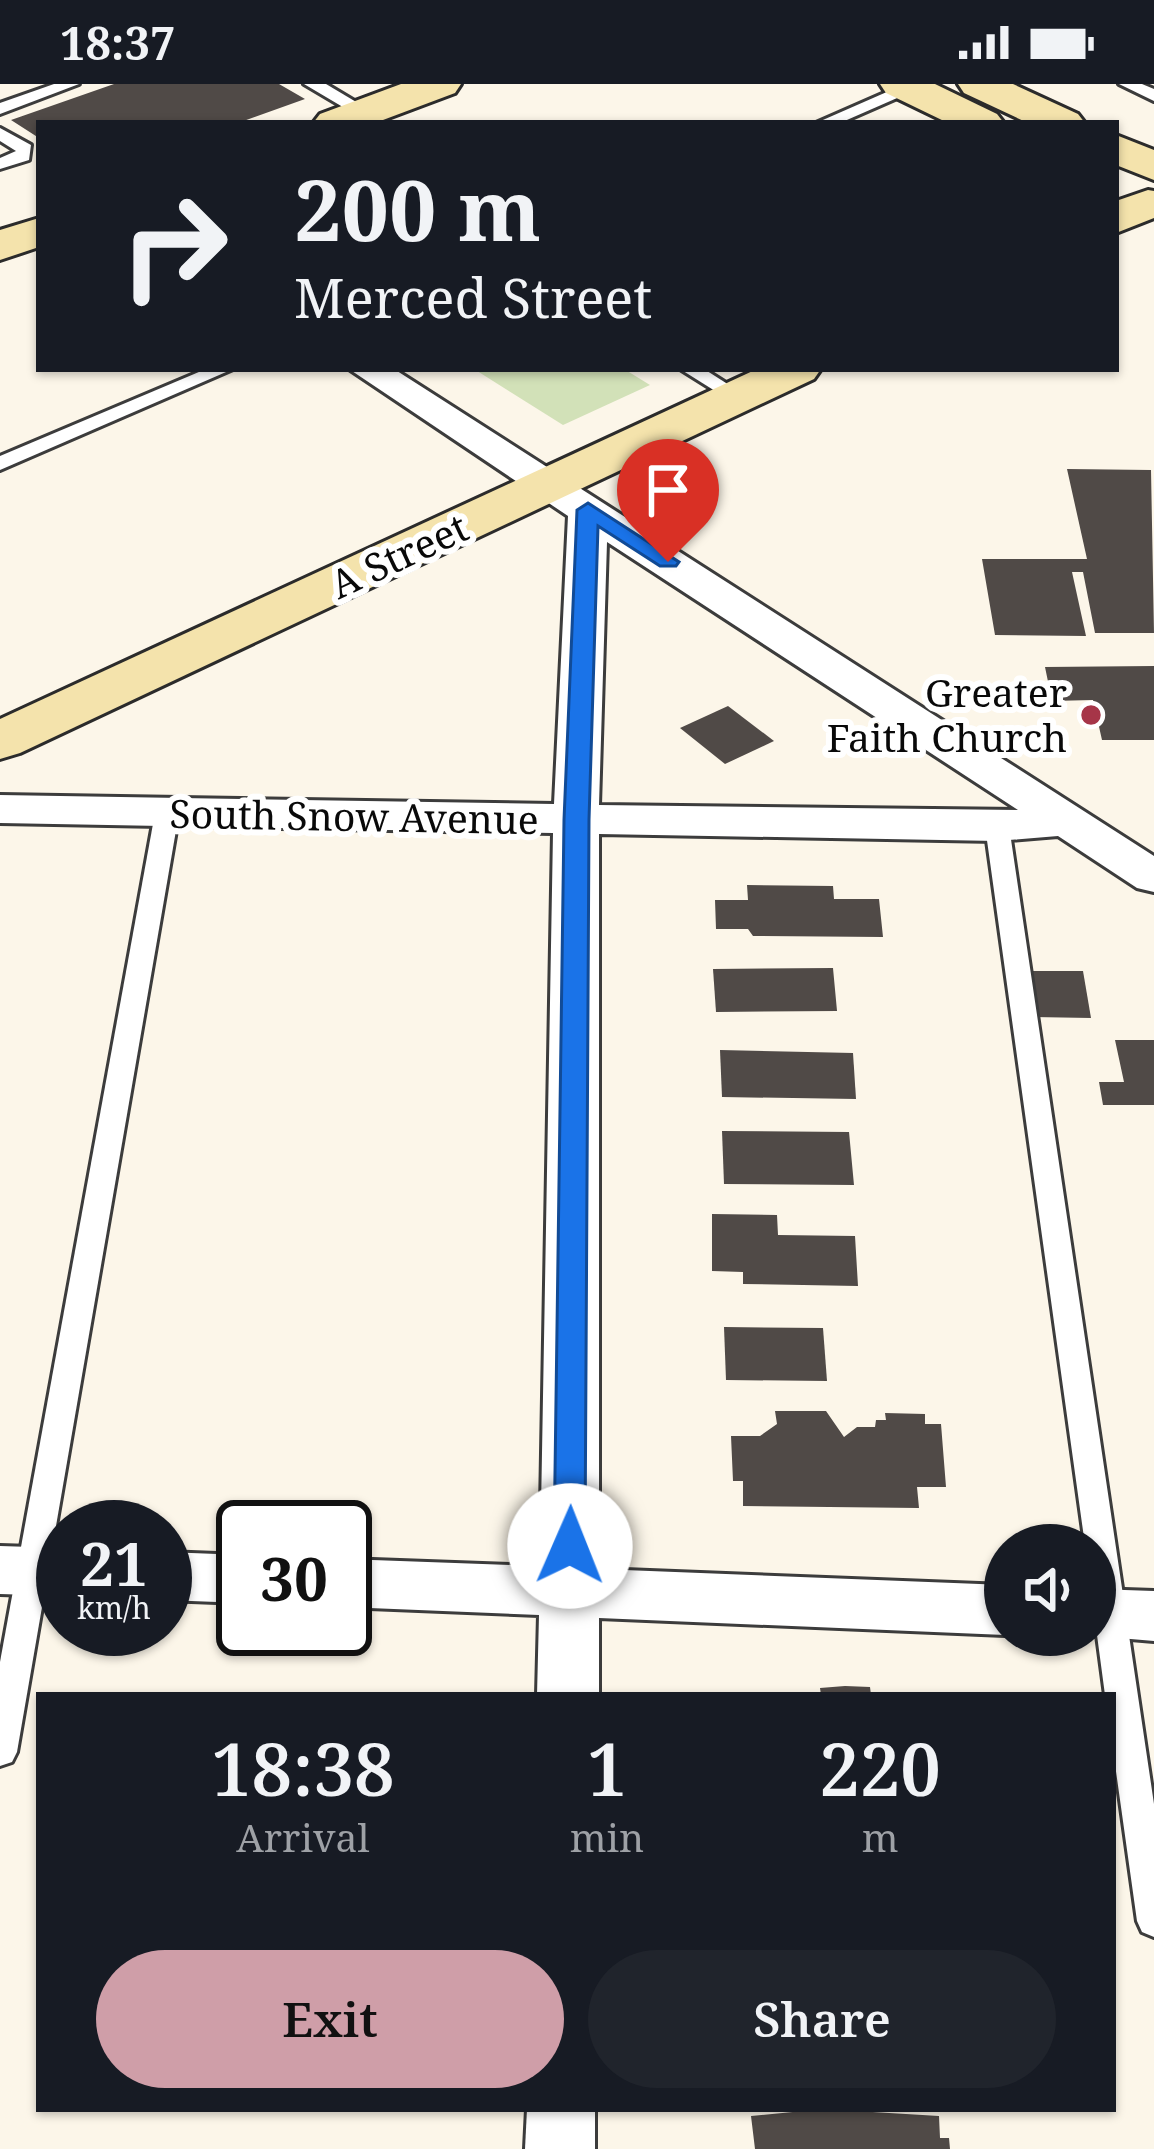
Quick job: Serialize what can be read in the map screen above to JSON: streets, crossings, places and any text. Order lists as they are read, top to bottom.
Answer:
{
  "streets": {
    "street": ["A Street", "South Snow Avenue"]
  },
  "places": ["Greater Faith Church"],
  "page": {
    "status": "18:37",
    "turn": ["200 m", "Merced Street"],
    "speed": "21 km/h",
    "limit": "30",
    "eta": [
      "18:38",
      "Arrival",
      "1",
      "min",
      "220",
      "m"
    ],
    "buttons": ["Exit", "Share"]
  }
}
